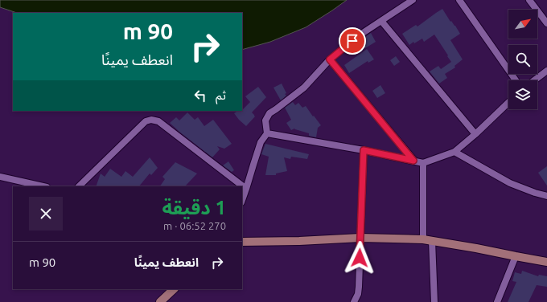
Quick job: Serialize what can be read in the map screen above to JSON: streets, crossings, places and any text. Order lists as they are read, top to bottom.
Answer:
{
  "north": "top right",
  "page": {
    "turn": ["90 m", "انعطف يمينًا"],
    "then": "ثم",
    "heading": ["1 دقيقة", "270 m · 06:52"],
    "list": [
      {
        "name": "انعطف يمينًا",
        "value": "90 m"
      }
    ]
  }
}
